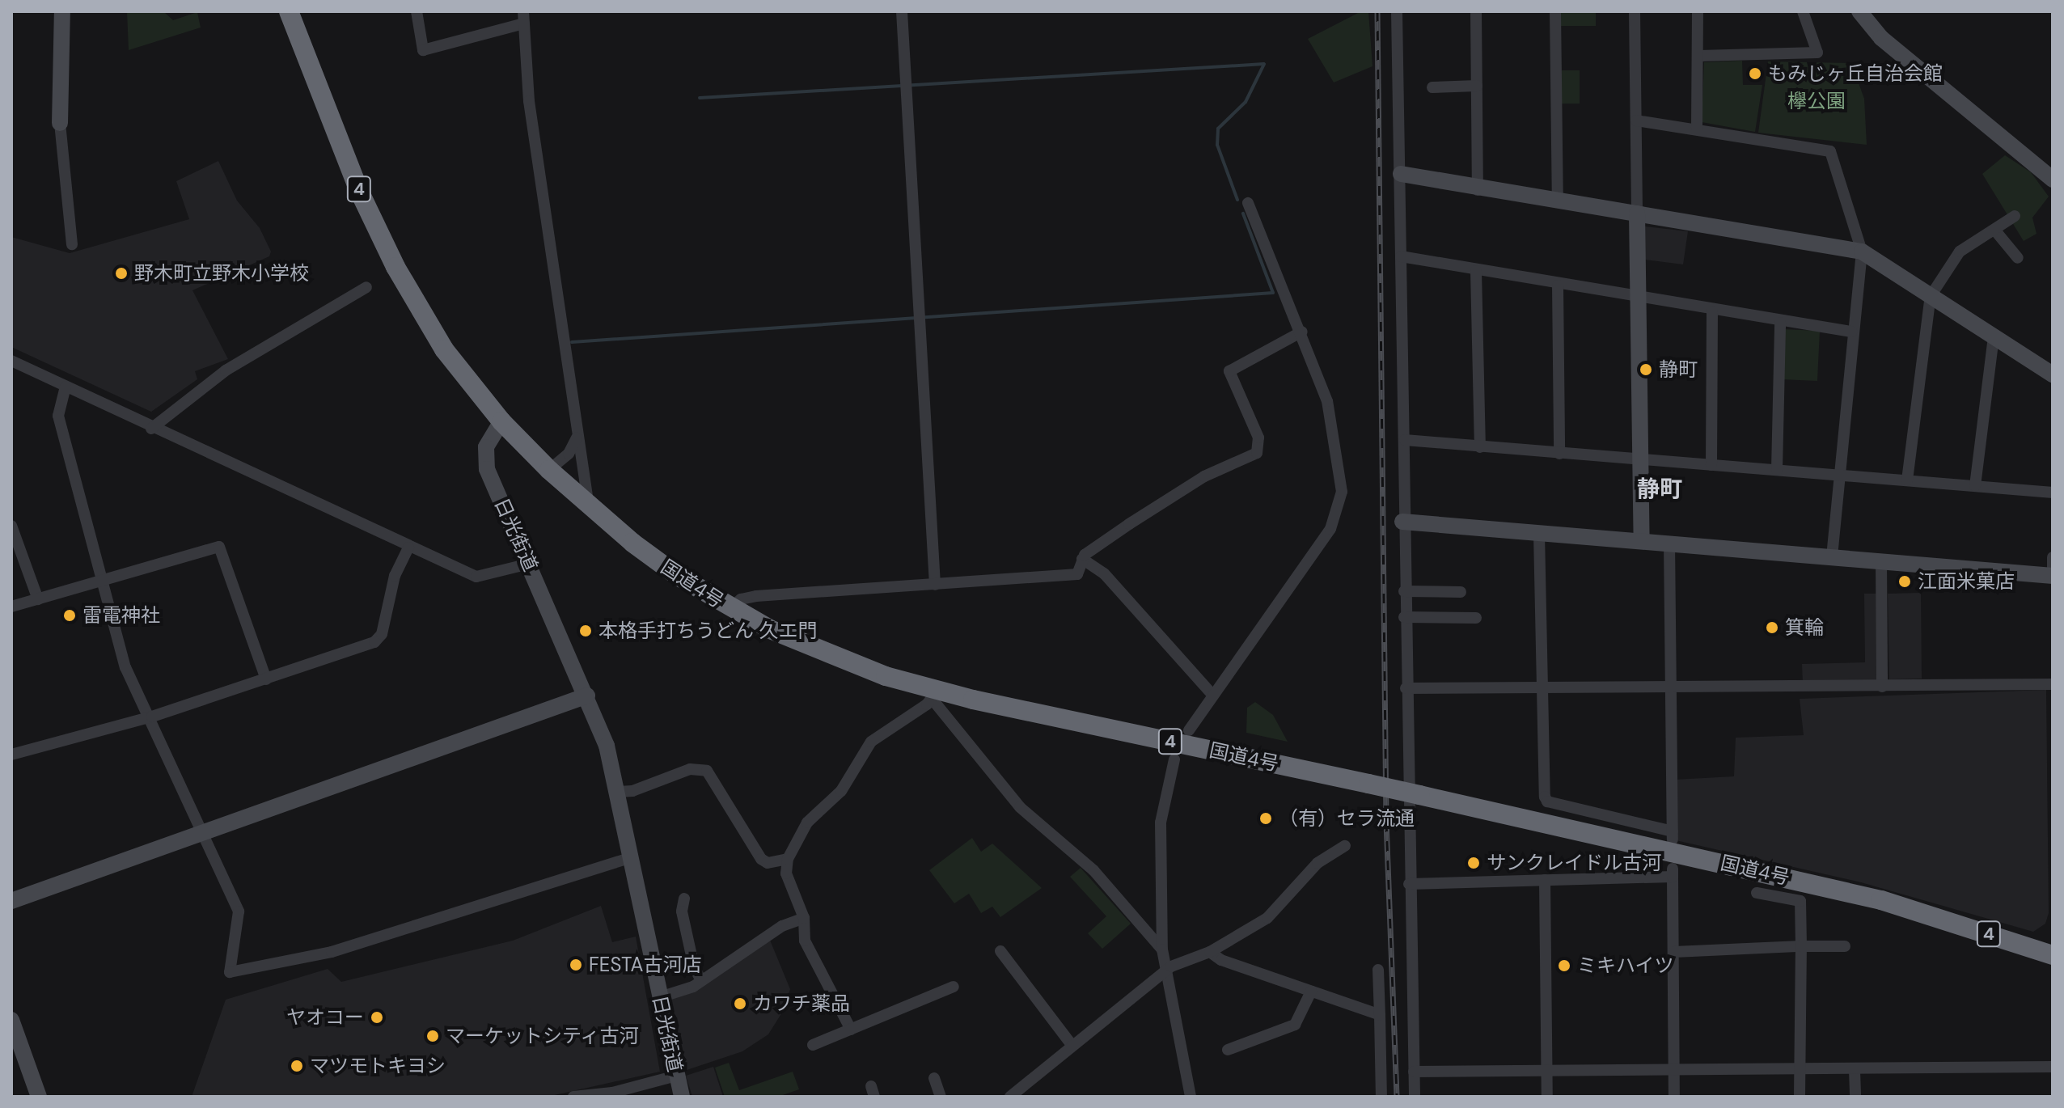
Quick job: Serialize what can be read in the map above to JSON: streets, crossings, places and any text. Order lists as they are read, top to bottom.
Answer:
{
  "streets": {
    "highway": ["4", "国道4号"],
    "street": ["日光街道"]
  },
  "crossings": [
    ["4", "日光街道"],
    ["4", "国道4号"],
    ["日光街道", "国道4号"]
  ],
  "districts": ["静町"],
  "parks": ["欅公園"],
  "places": [
    "もみじヶ丘自治会館",
    "野木町立野木小学校",
    "静町",
    "江面米菓店",
    "雷電神社",
    "箕輪",
    "本格手打ちうどん 久エ門",
    "（有）セラ流通",
    "サンクレイドル古河",
    "FESTA古河店",
    "ミキハイツ",
    "カワチ薬品",
    "ヤオコー",
    "マーケットシティ古河",
    "マツモトキヨシ"
  ]
}
